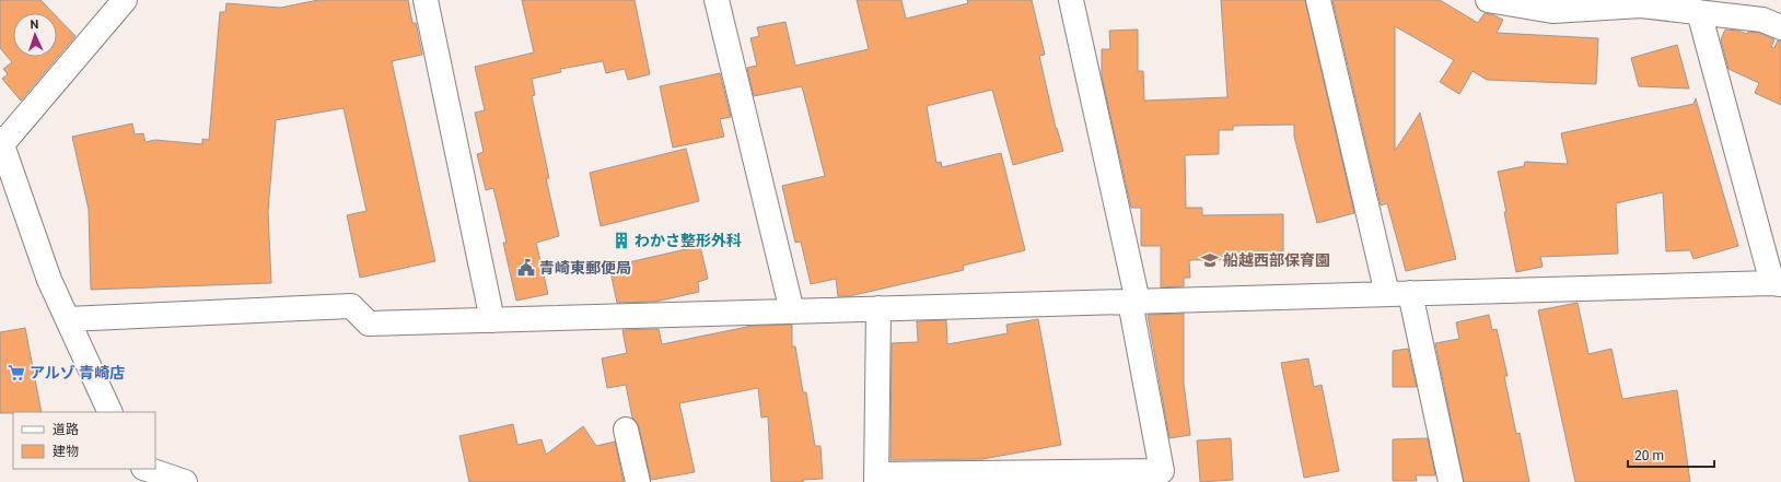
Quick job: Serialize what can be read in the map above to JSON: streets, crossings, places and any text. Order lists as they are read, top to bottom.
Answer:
{
  "places": {
    "building": ["わかさ整形外科"],
    "school or university": ["船越西部保育園"],
    "public building": ["青崎東郵便局"],
    "supermarket": ["アルゾ 青崎店"]
  },
  "legend": ["道路", "建物"],
  "scale_bar": "20 m",
  "north": "top"
}
